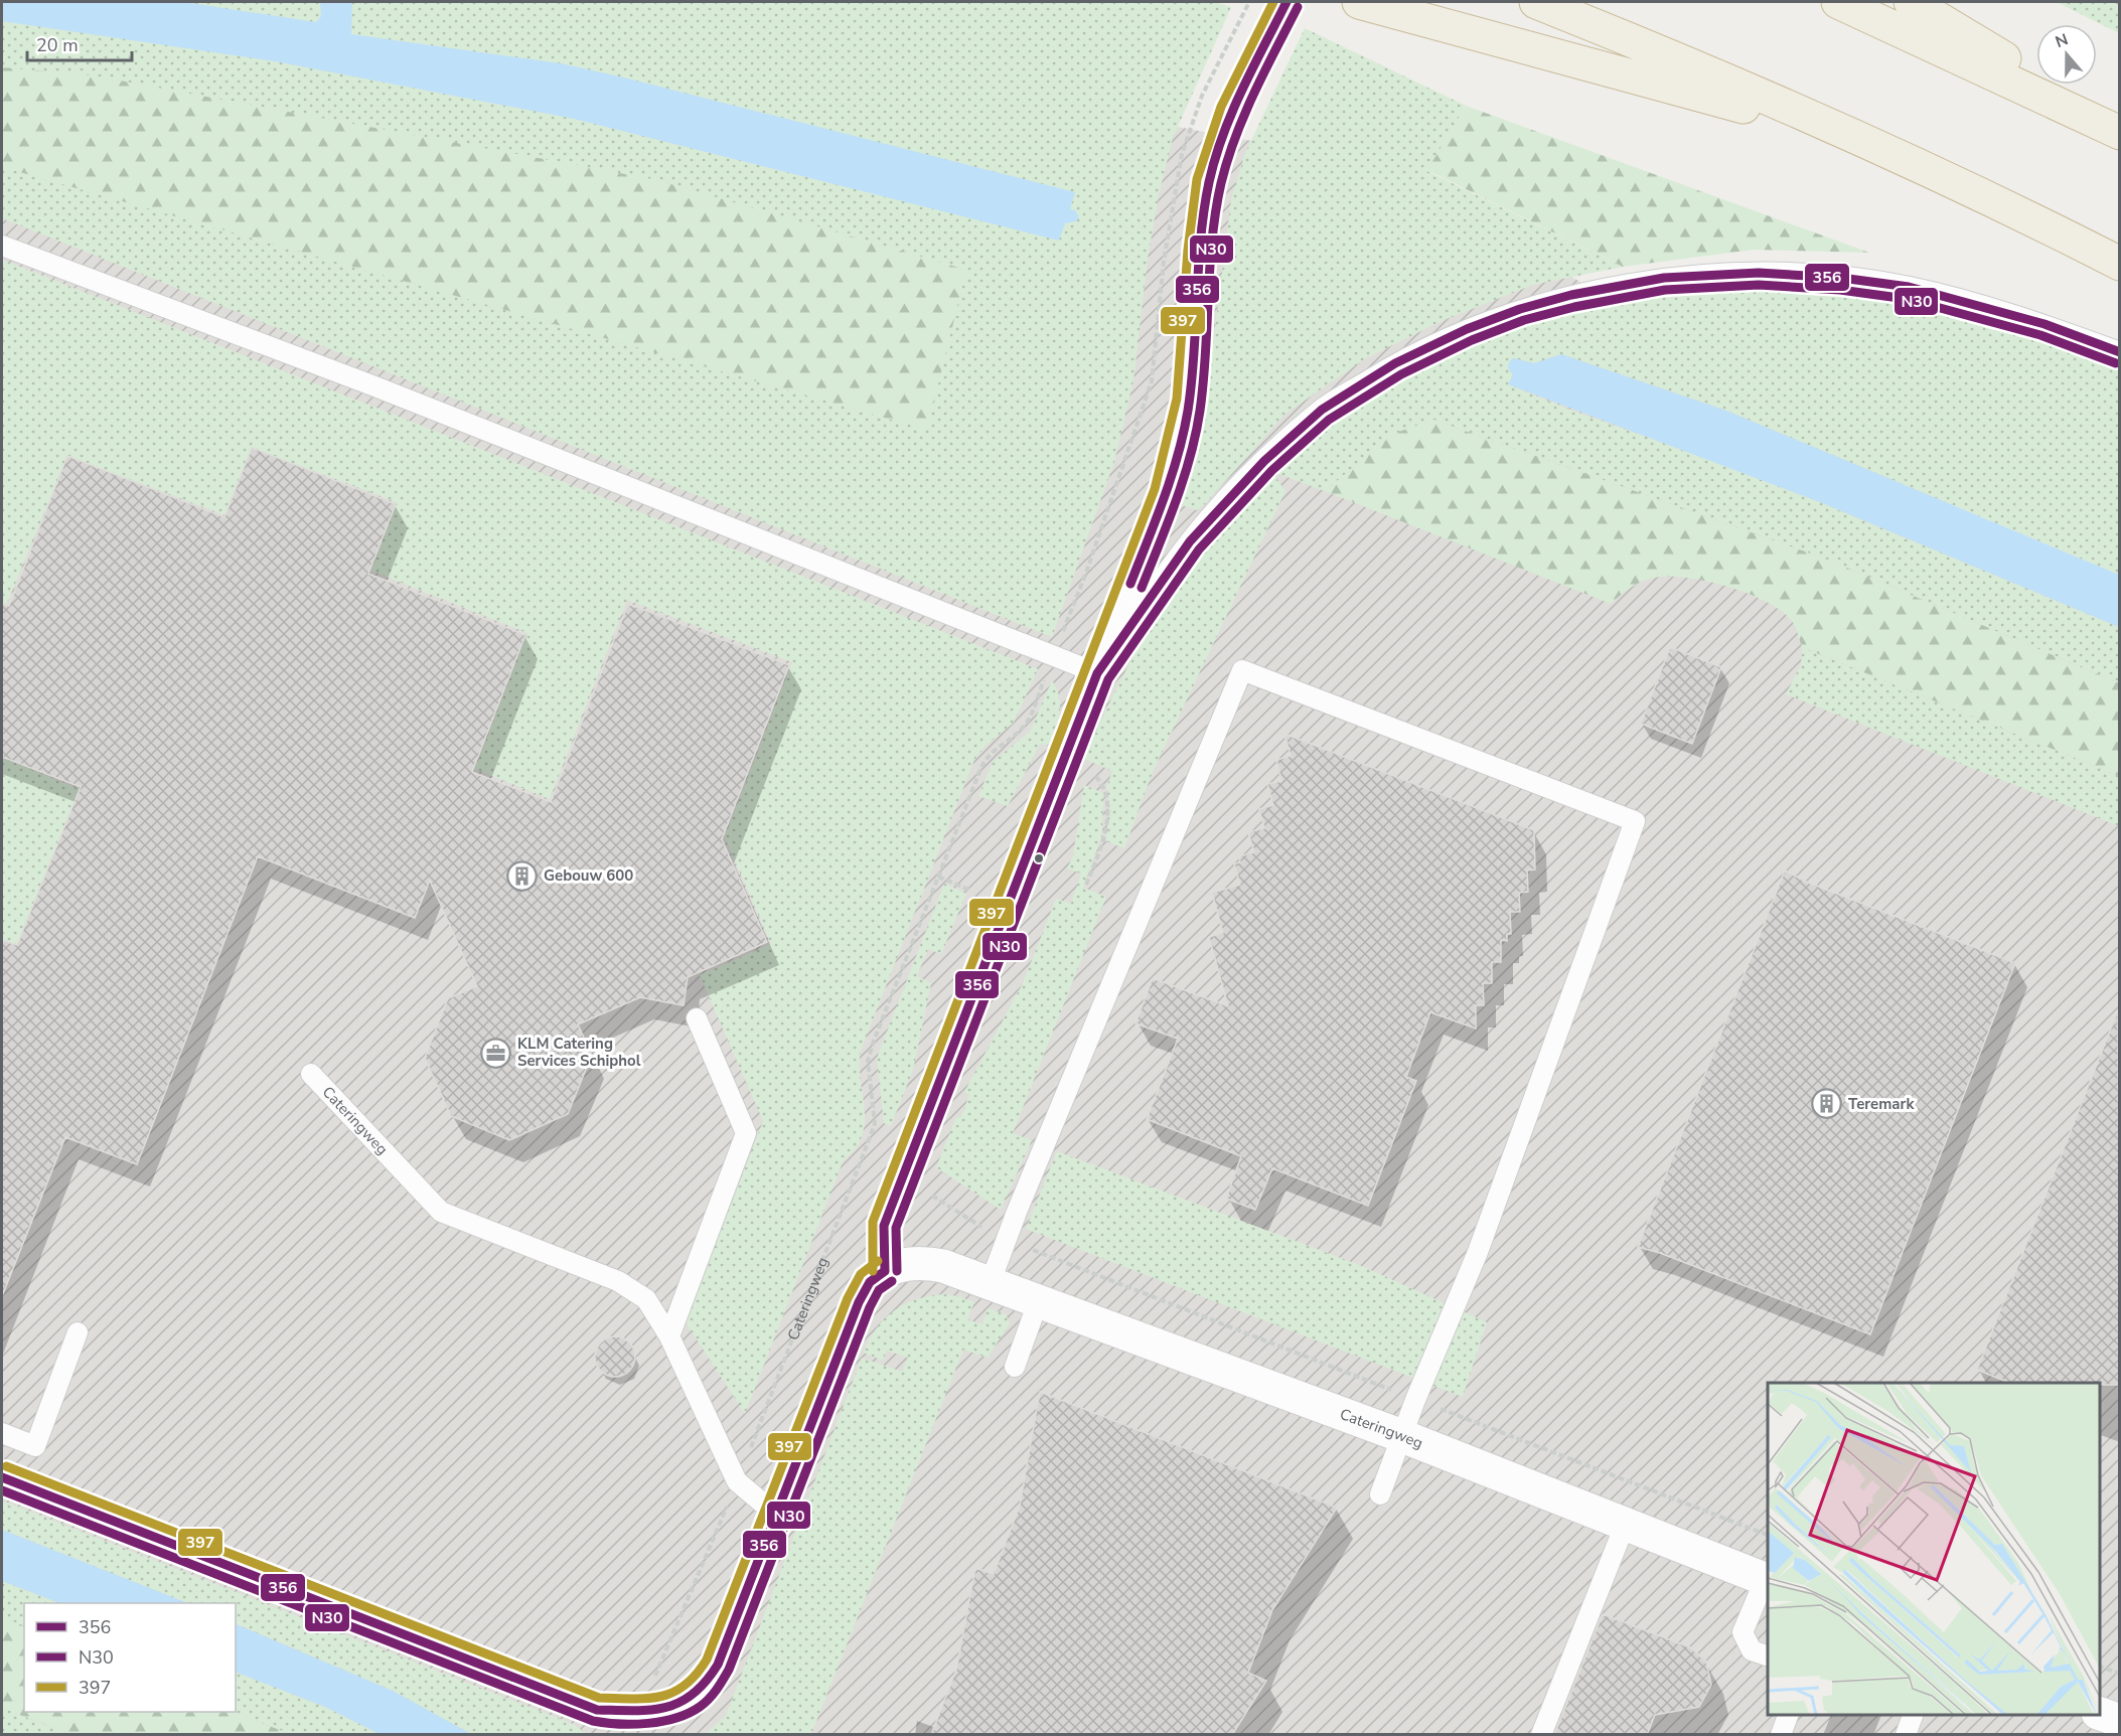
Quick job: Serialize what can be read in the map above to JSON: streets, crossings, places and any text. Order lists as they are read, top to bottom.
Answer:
{
  "streets": {
    "street": ["Cateringweg"]
  },
  "places": {
    "building": ["Gebouw 600", "Teremark"],
    "office": ["KLM Catering Services Schiphol"]
  },
  "lines": ["transit line 356", "transit line 397", "transit line N30"],
  "legend": ["356", "N30", "397"],
  "scale_bar": "20 m",
  "north": "top"
}
